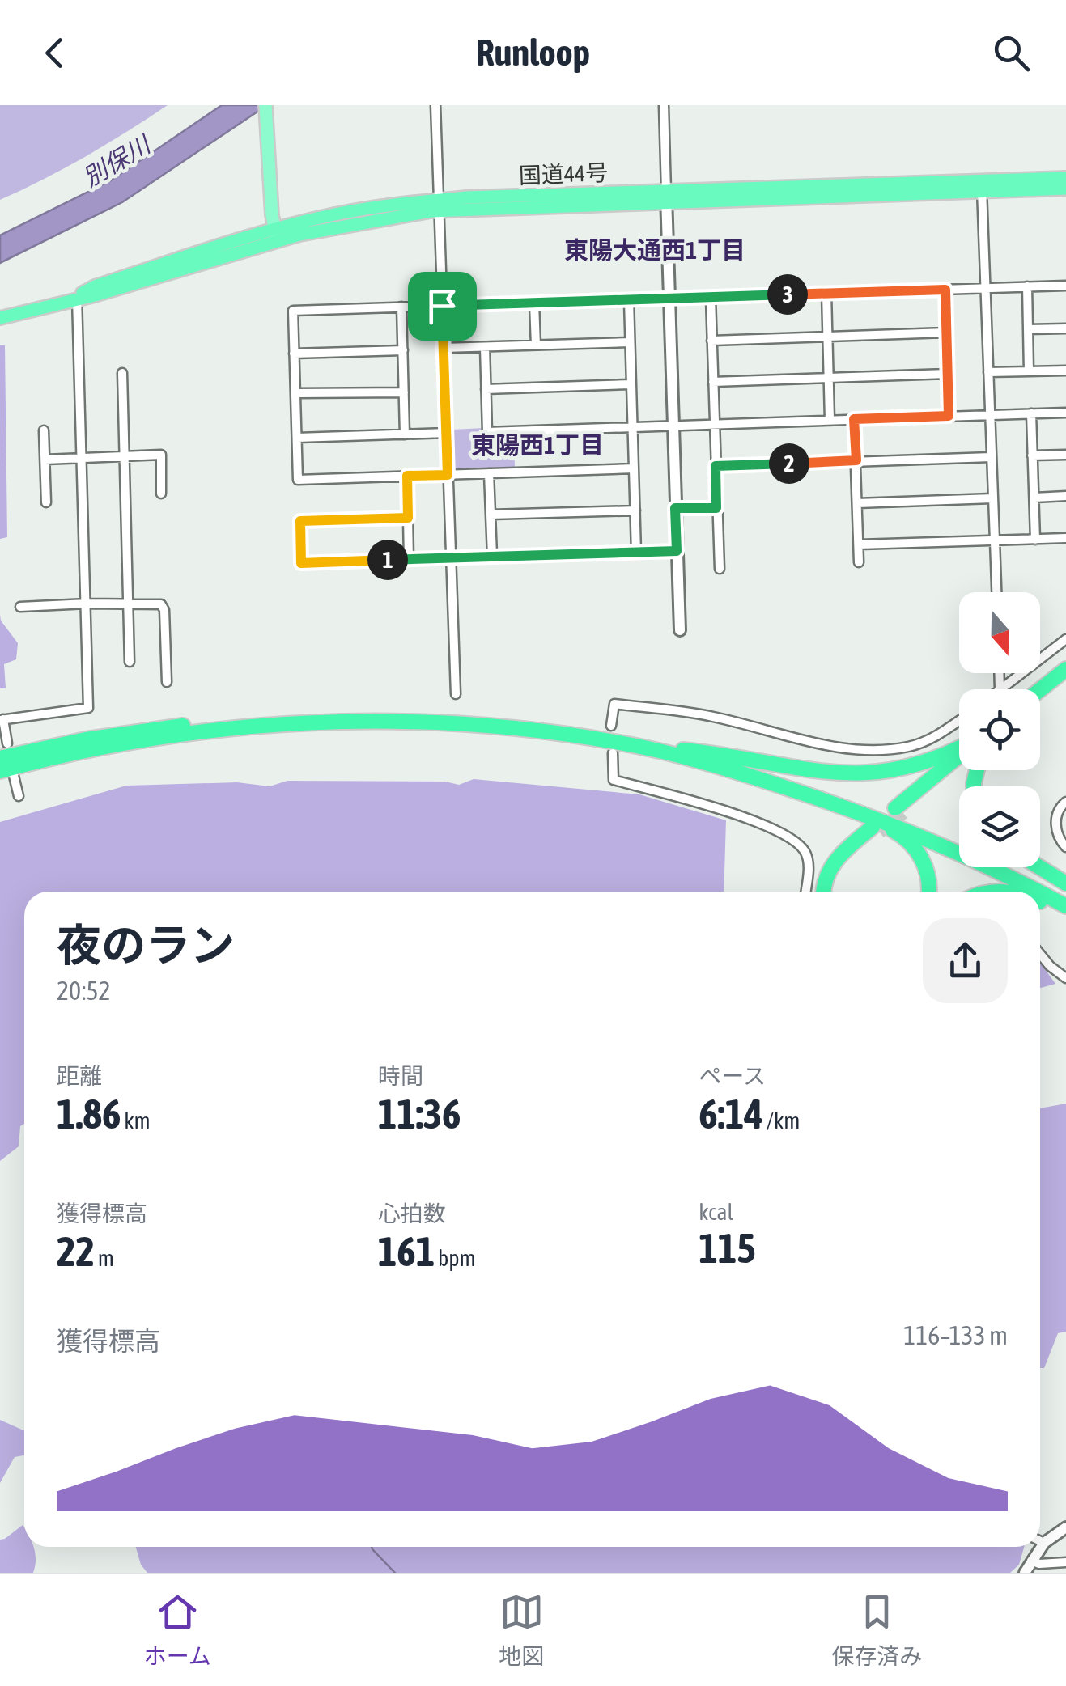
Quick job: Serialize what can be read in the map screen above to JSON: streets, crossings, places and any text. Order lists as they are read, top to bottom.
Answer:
{
  "streets": {
    "highway": ["国道44号"]
  },
  "districts": ["東陽大通西1丁目", "東陽西1丁目"],
  "water": ["別保川"],
  "north": "bottom",
  "page": {
    "header": "Runloop",
    "pins": ["3", "2", "1"],
    "heading": ["夜のラン", "20:52"],
    "stats": [
      ["距離", "1.86 km"],
      ["時間", "11:36"],
      ["ペース", "6:14 /km"],
      ["獲得標高", "22 m"],
      ["心拍数", "161 bpm"],
      ["kcal", "115"]
    ],
    "chart": ["獲得標高", "116–133 m"],
    "tabs": ["ホーム", "地図", "保存済み"]
  }
}
